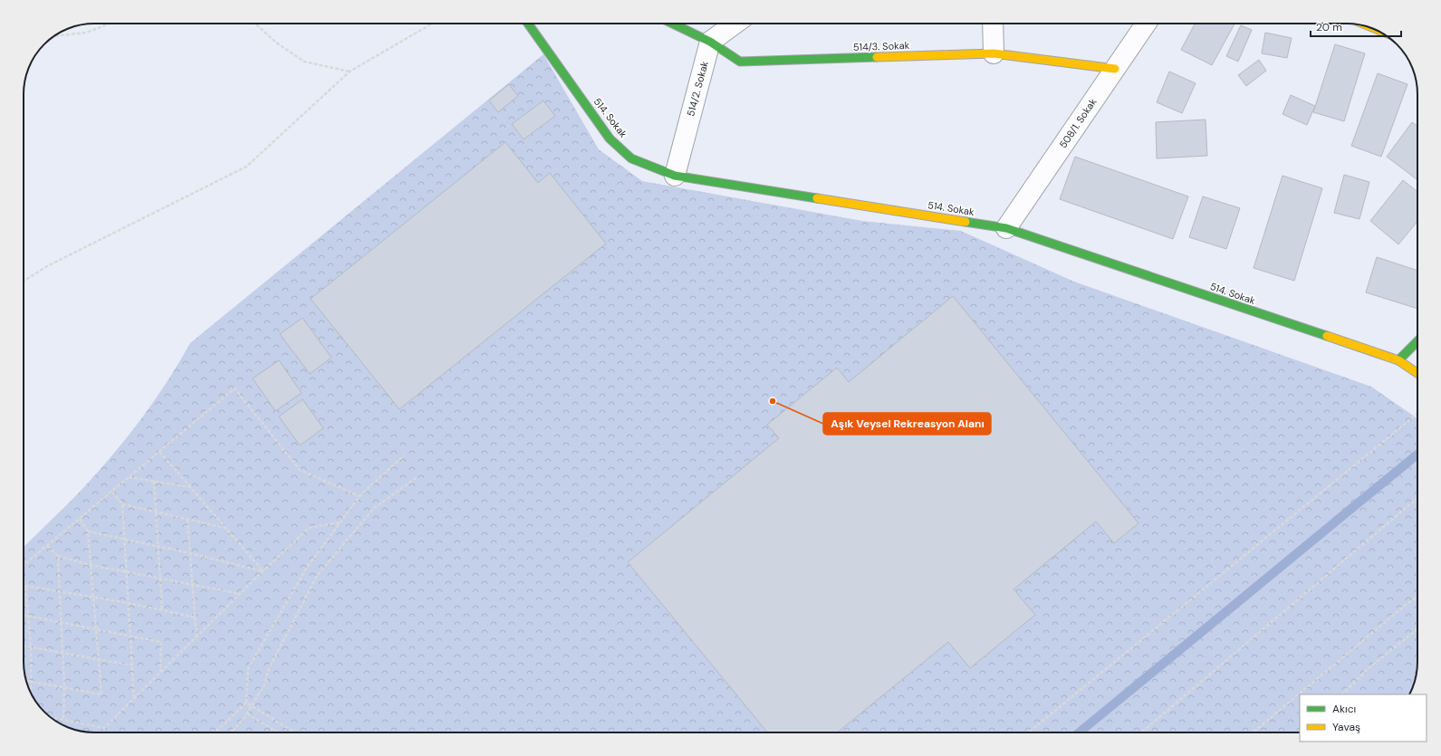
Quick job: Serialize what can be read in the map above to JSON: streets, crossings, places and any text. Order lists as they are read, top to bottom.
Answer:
{
  "streets": {
    "street": [
      "514/3. Sokak",
      "514/2. Sokak",
      "514. Sokak",
      "508/1. Sokak"
    ]
  },
  "crossings": [
    ["514/3. Sokak", "514/2. Sokak"],
    ["514/3. Sokak", "508/1. Sokak"],
    ["514/2. Sokak", "514. Sokak"],
    ["514. Sokak", "508/1. Sokak"]
  ],
  "places": ["Aşık Veysel Rekreasyon Alanı"],
  "legend": ["Akıcı", "Yavaş"],
  "scale_bar": "20 m"
}
